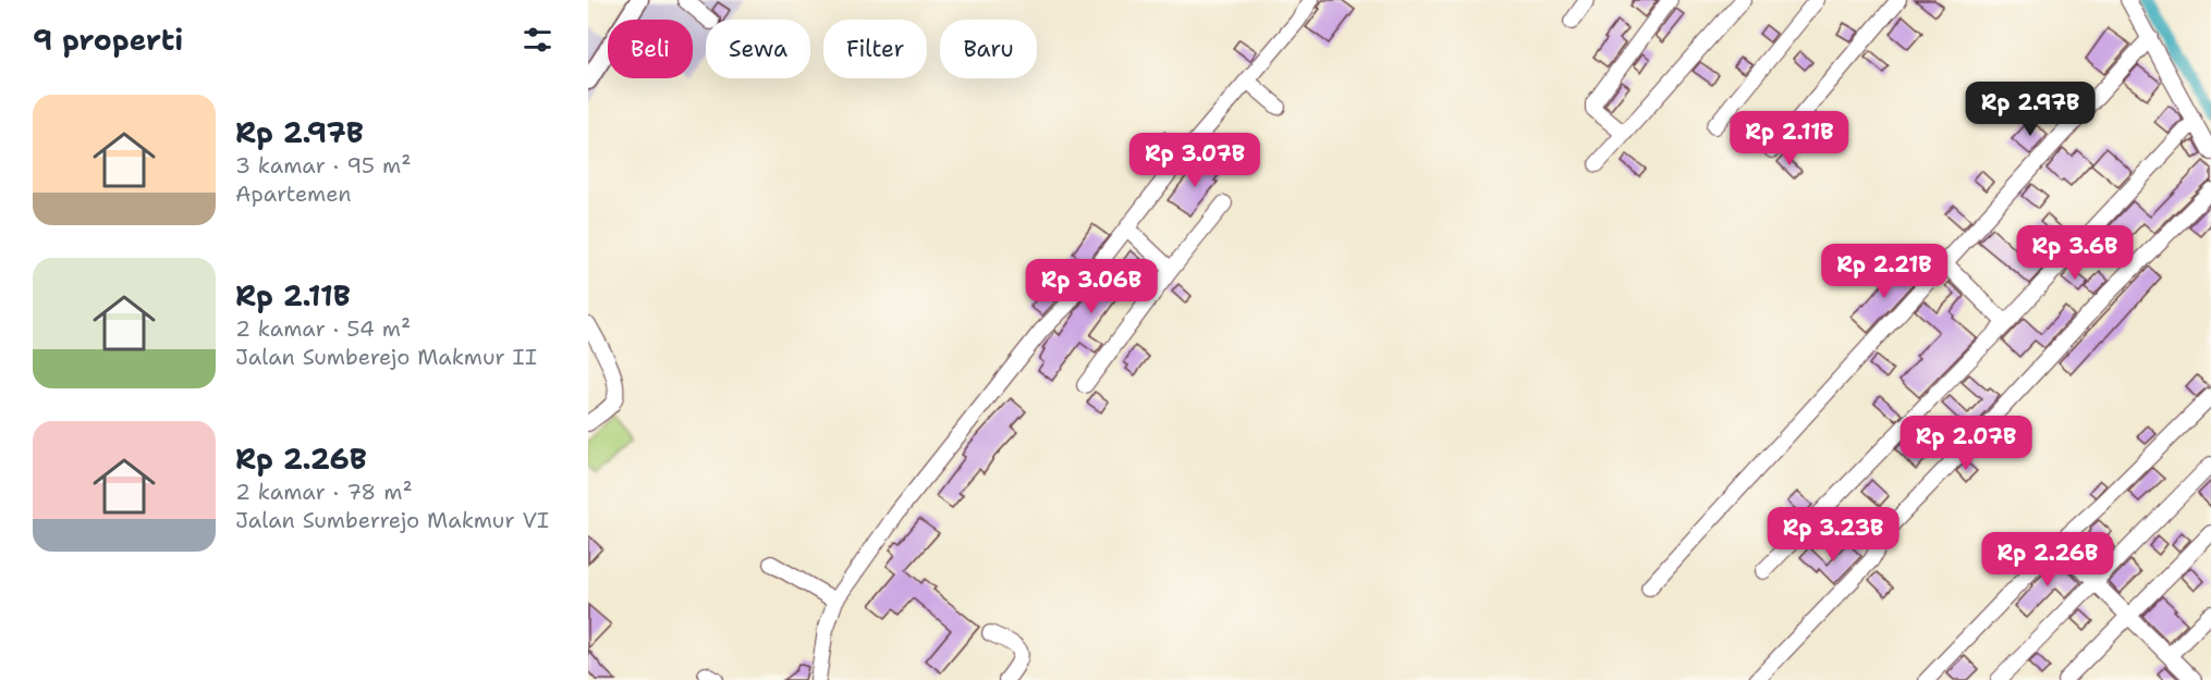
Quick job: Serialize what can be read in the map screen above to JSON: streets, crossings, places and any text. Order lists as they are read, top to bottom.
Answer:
{
  "page": {
    "heading": "9 properti",
    "chip": [
      "Beli",
      "Sewa",
      "Filter",
      "Baru"
    ],
    "list": [
      {
        "name": "Rp 2.97B",
        "note": "3 kamar · 95 m² · Apartemen"
      },
      {
        "name": "Rp 2.11B",
        "note": "2 kamar · 54 m² · Jalan Sumberejo Makmur II"
      },
      {
        "name": "Rp 2.26B",
        "note": "2 kamar · 78 m² · Jalan Sumberrejo Makmur VI"
      }
    ],
    "price": [
      "Rp 2.97B",
      "Rp 2.11B",
      "Rp 3.07B",
      "Rp 3.6B",
      "Rp 2.21B",
      "Rp 3.06B",
      "Rp 2.07B",
      "Rp 3.23B",
      "Rp 2.26B"
    ]
  }
}
